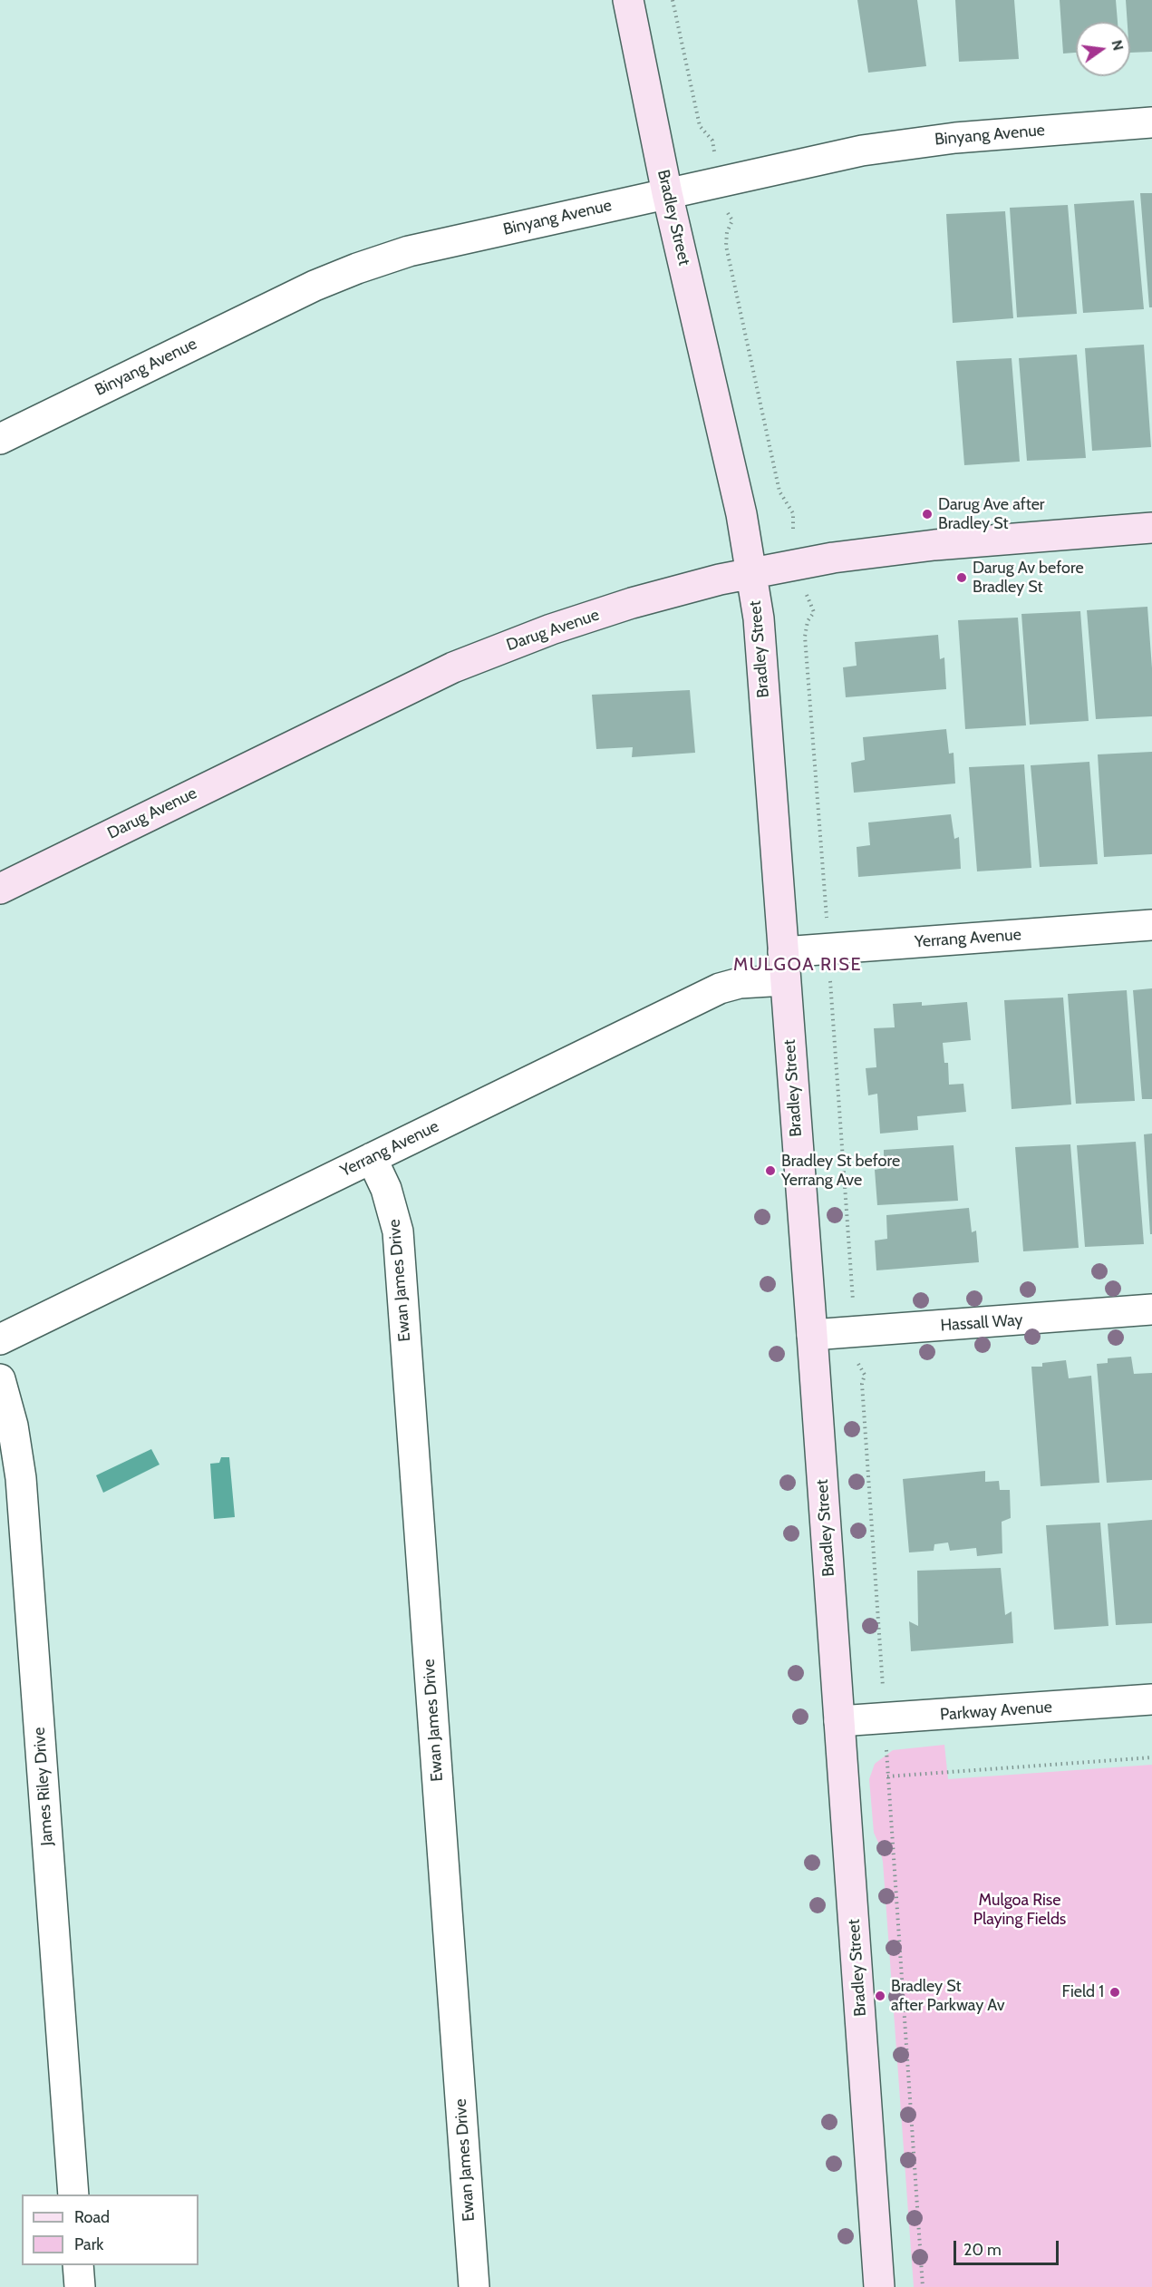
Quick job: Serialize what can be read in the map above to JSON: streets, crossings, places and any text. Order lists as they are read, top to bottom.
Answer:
{
  "streets": {
    "street": [
      "Binyang Avenue",
      "Bradley Street",
      "Darug Avenue",
      "Yerrang Avenue",
      "Ewan James Drive",
      "Hassall Way",
      "Parkway Avenue",
      "James Riley Drive"
    ]
  },
  "crossings": [
    ["Binyang Avenue", "Bradley Street"],
    ["Bradley Street", "Darug Avenue"],
    ["Bradley Street", "Yerrang Avenue"],
    ["Bradley Street", "Hassall Way"],
    ["Bradley Street", "Parkway Avenue"],
    ["Yerrang Avenue", "Ewan James Drive"]
  ],
  "districts": ["MULGOA RISE"],
  "parks": ["Mulgoa Rise Playing Fields"],
  "places": [
    "Darug Ave after Bradley St",
    "Darug Av before Bradley St",
    "Bradley St before Yerrang Ave",
    "Field 1",
    "Bradley St after Parkway Av"
  ],
  "legend": ["Road", "Park"],
  "scale_bar": "20 m",
  "north": "right"
}
